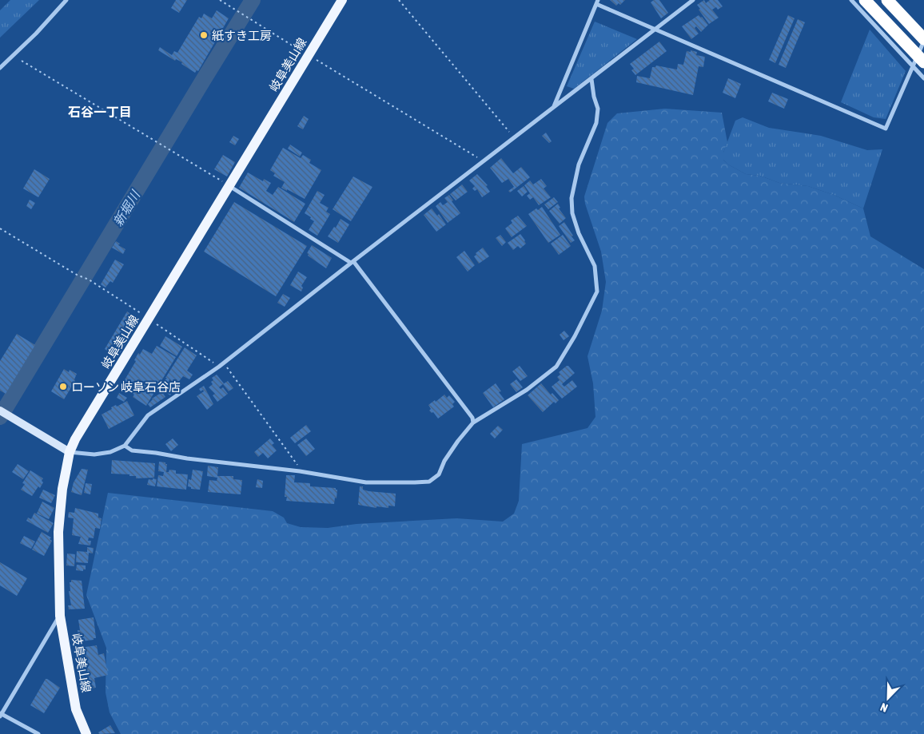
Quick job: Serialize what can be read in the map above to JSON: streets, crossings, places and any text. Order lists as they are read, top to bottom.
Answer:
{
  "streets": {
    "main road": ["岐阜美山線"]
  },
  "districts": ["石谷一丁目"],
  "water": ["新堀川"],
  "places": ["紙すき工房", "ローソン 岐阜石谷店"],
  "north": "bottom left"
}
